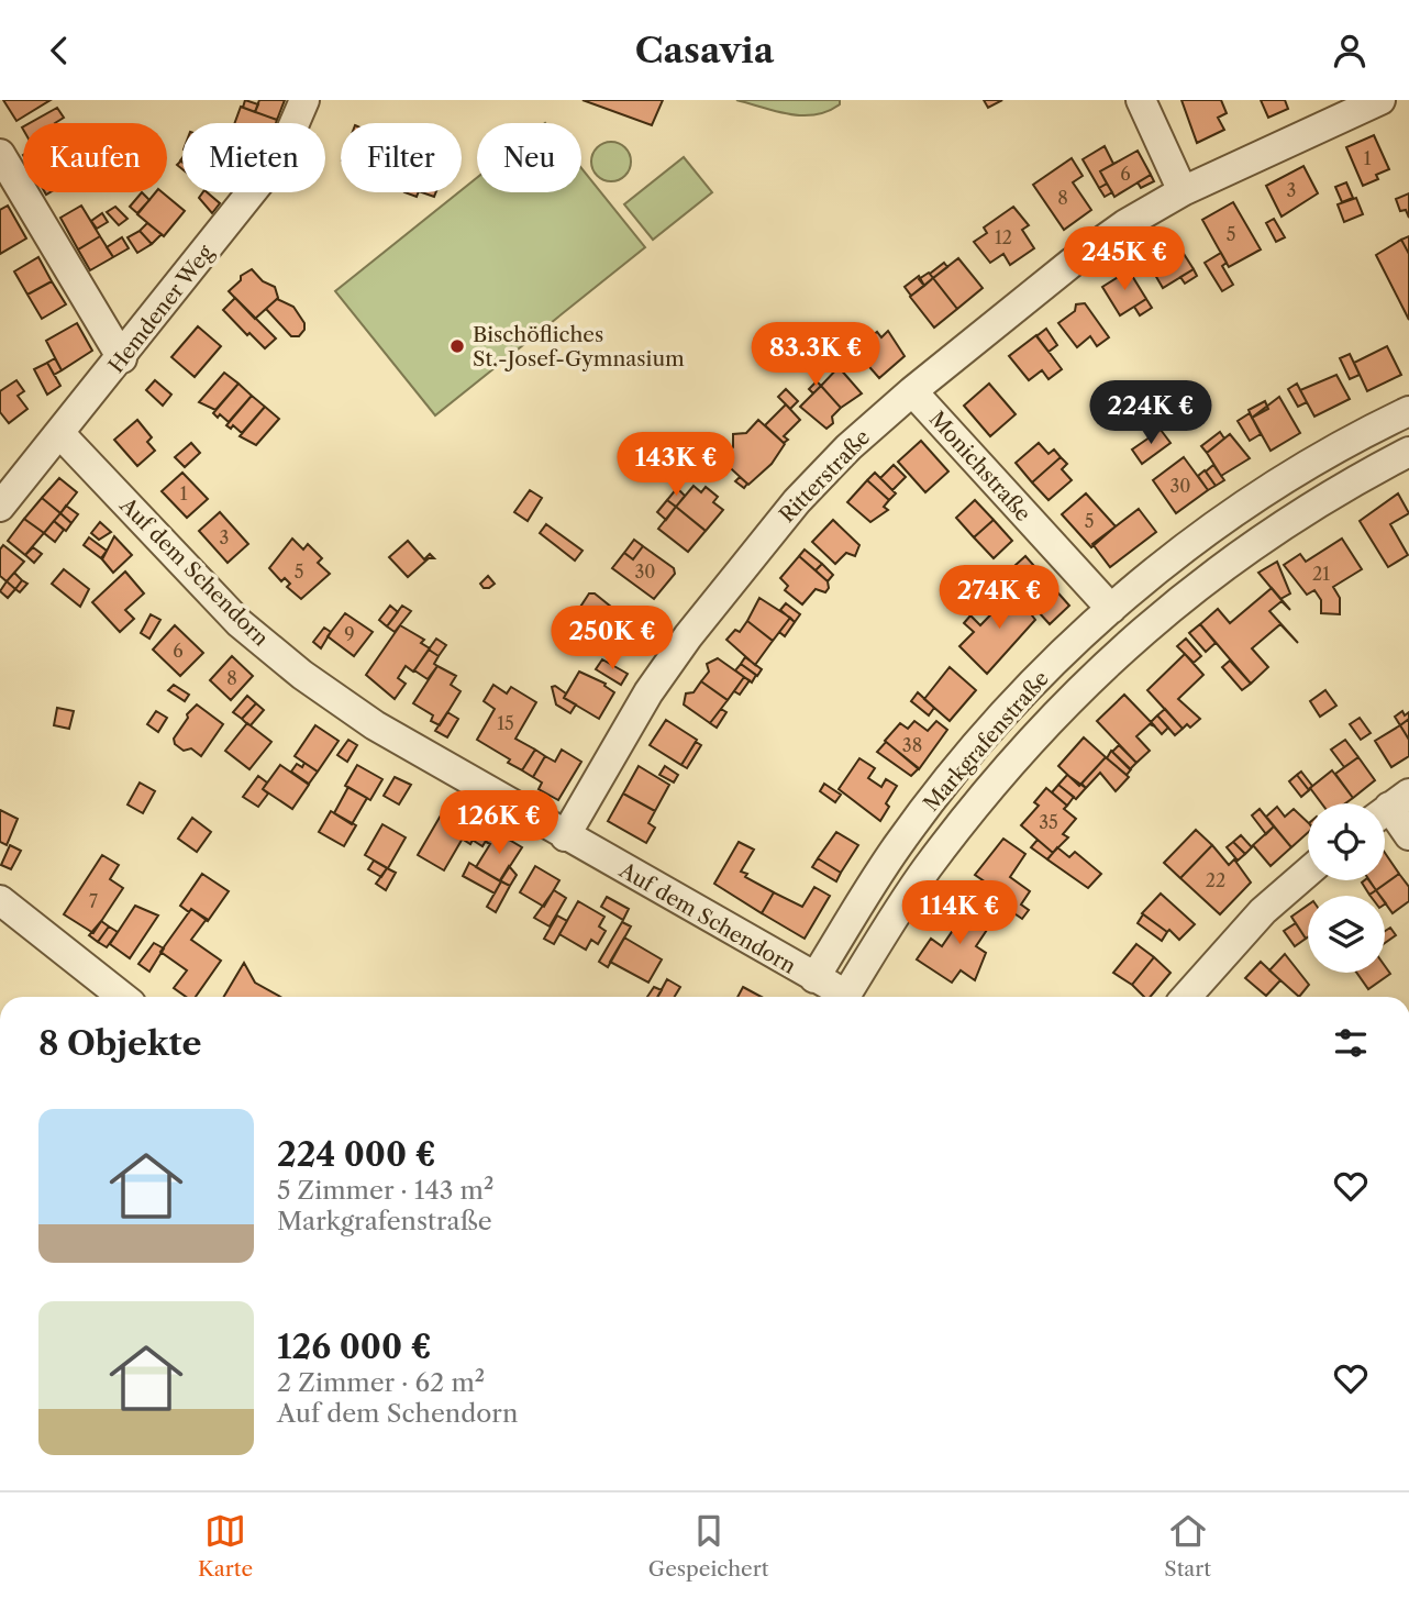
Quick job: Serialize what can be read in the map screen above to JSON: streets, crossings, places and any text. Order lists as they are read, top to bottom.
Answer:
{
  "streets": {
    "street": [
      "Hemdener Weg",
      "Monichstraße",
      "Ritterstraße",
      "Auf dem Schendorn",
      "Markgrafenstraße"
    ]
  },
  "crossings": [
    ["Hemdener Weg", "Auf dem Schendorn"],
    ["Monichstraße", "Ritterstraße"],
    ["Monichstraße", "Markgrafenstraße"],
    ["Ritterstraße", "Auf dem Schendorn"],
    ["Auf dem Schendorn", "Markgrafenstraße"]
  ],
  "places": ["Bischöfliches St.-Josef-Gymnasium"],
  "house_numbers": [
    "1",
    "6",
    "3",
    "8",
    "5",
    "12",
    "30",
    "1",
    "5",
    "3",
    "5",
    "30",
    "21",
    "9",
    "6",
    "8",
    "15",
    "38",
    "35",
    "22",
    "7"
  ],
  "page": {
    "header": "Casavia",
    "chip": [
      "Kaufen",
      "Mieten",
      "Filter",
      "Neu"
    ],
    "price": [
      "245K €",
      "83.3K €",
      "224K €",
      "143K €",
      "274K €",
      "250K €",
      "126K €",
      "114K €"
    ],
    "heading": "8 Objekte",
    "list": [
      {
        "name": "224 000 €",
        "note": "5 Zimmer · 143 m² · Markgrafenstraße"
      },
      {
        "name": "126 000 €",
        "note": "2 Zimmer · 62 m² · Auf dem Schendorn"
      }
    ],
    "tabs": ["Karte", "Gespeichert", "Start"]
  }
}
